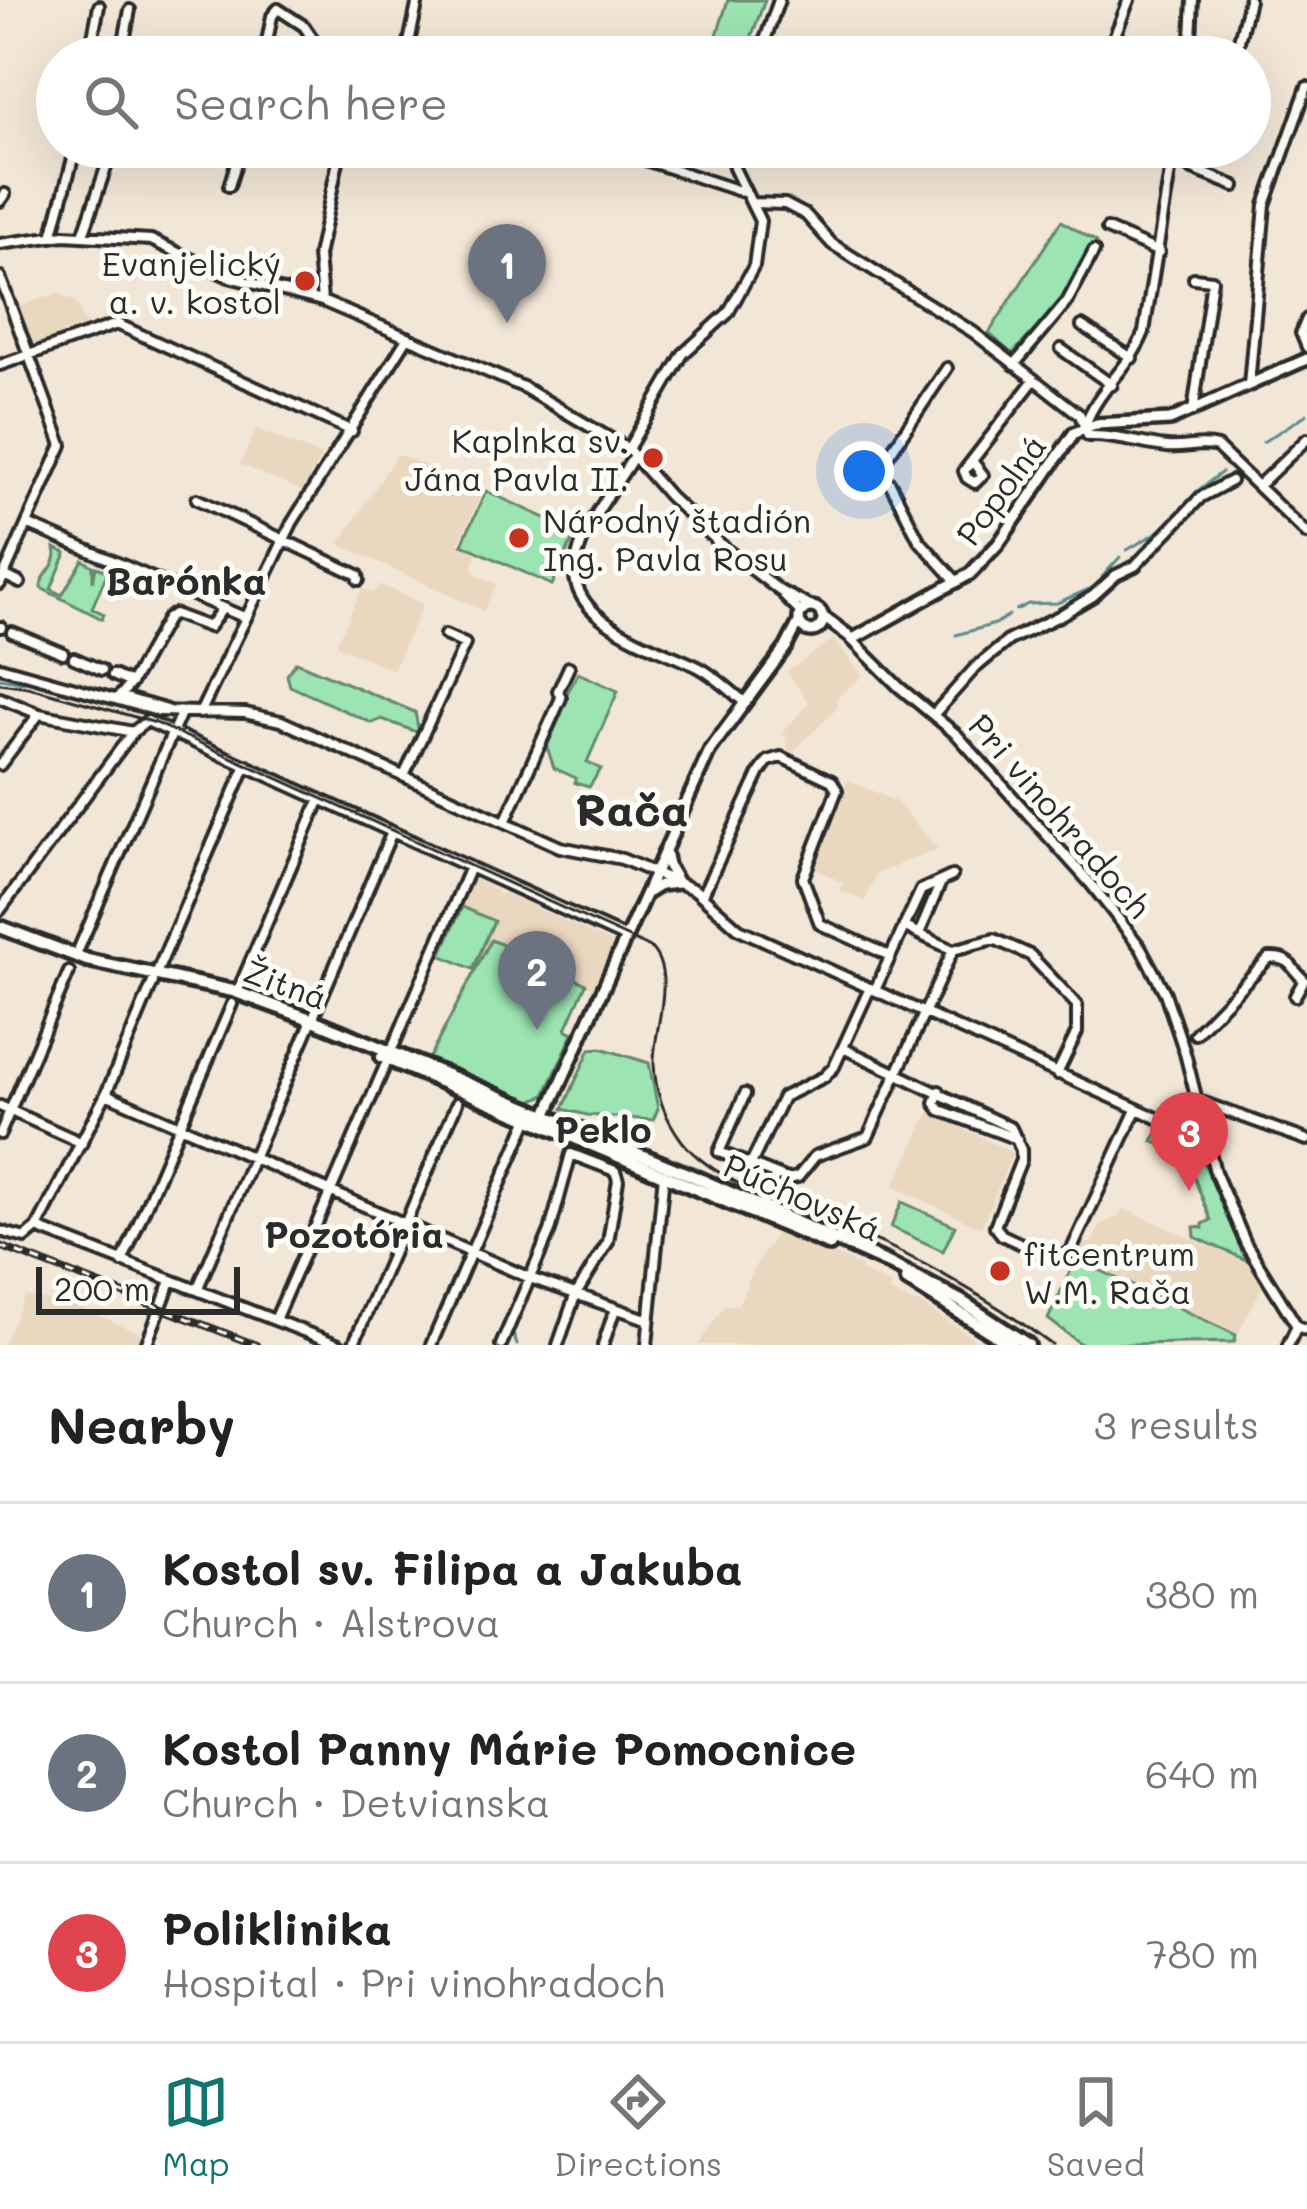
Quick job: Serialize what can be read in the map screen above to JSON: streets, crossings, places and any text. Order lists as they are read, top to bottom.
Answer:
{
  "streets": {
    "main road": ["Žitná", "Púchovská"],
    "street": ["Popolná", "Pri vinohradoch"]
  },
  "crossings": [
    ["Popolná", "Pri vinohradoch"],
    ["Žitná", "Púchovská"]
  ],
  "districts": [
    "Barónka",
    "Rača",
    "Peklo",
    "Pozotória"
  ],
  "places": [
    "Evanjelický a. v. kostol",
    "Kaplnka sv. Jána Pavla II.",
    "Národný štadión Ing. Pavla Rosu",
    "fitcentrum W.M. Rača"
  ],
  "scale_bar": "200 m",
  "page": {
    "search": "Search here",
    "pins": ["1", "2", "3"],
    "scale": "200 m",
    "heading": ["Nearby", "3 results"],
    "list": [
      {
        "mark": "1",
        "name": "Kostol sv. Filipa a Jakuba",
        "note": "Church · Alstrova",
        "value": "380 m"
      },
      {
        "mark": "2",
        "name": "Kostol Panny Márie Pomocnice",
        "note": "Church · Detvianska",
        "value": "640 m"
      },
      {
        "mark": "3",
        "name": "Poliklinika",
        "note": "Hospital · Pri vinohradoch",
        "value": "780 m"
      }
    ],
    "nav": ["Map", "Directions", "Saved"]
  }
}
